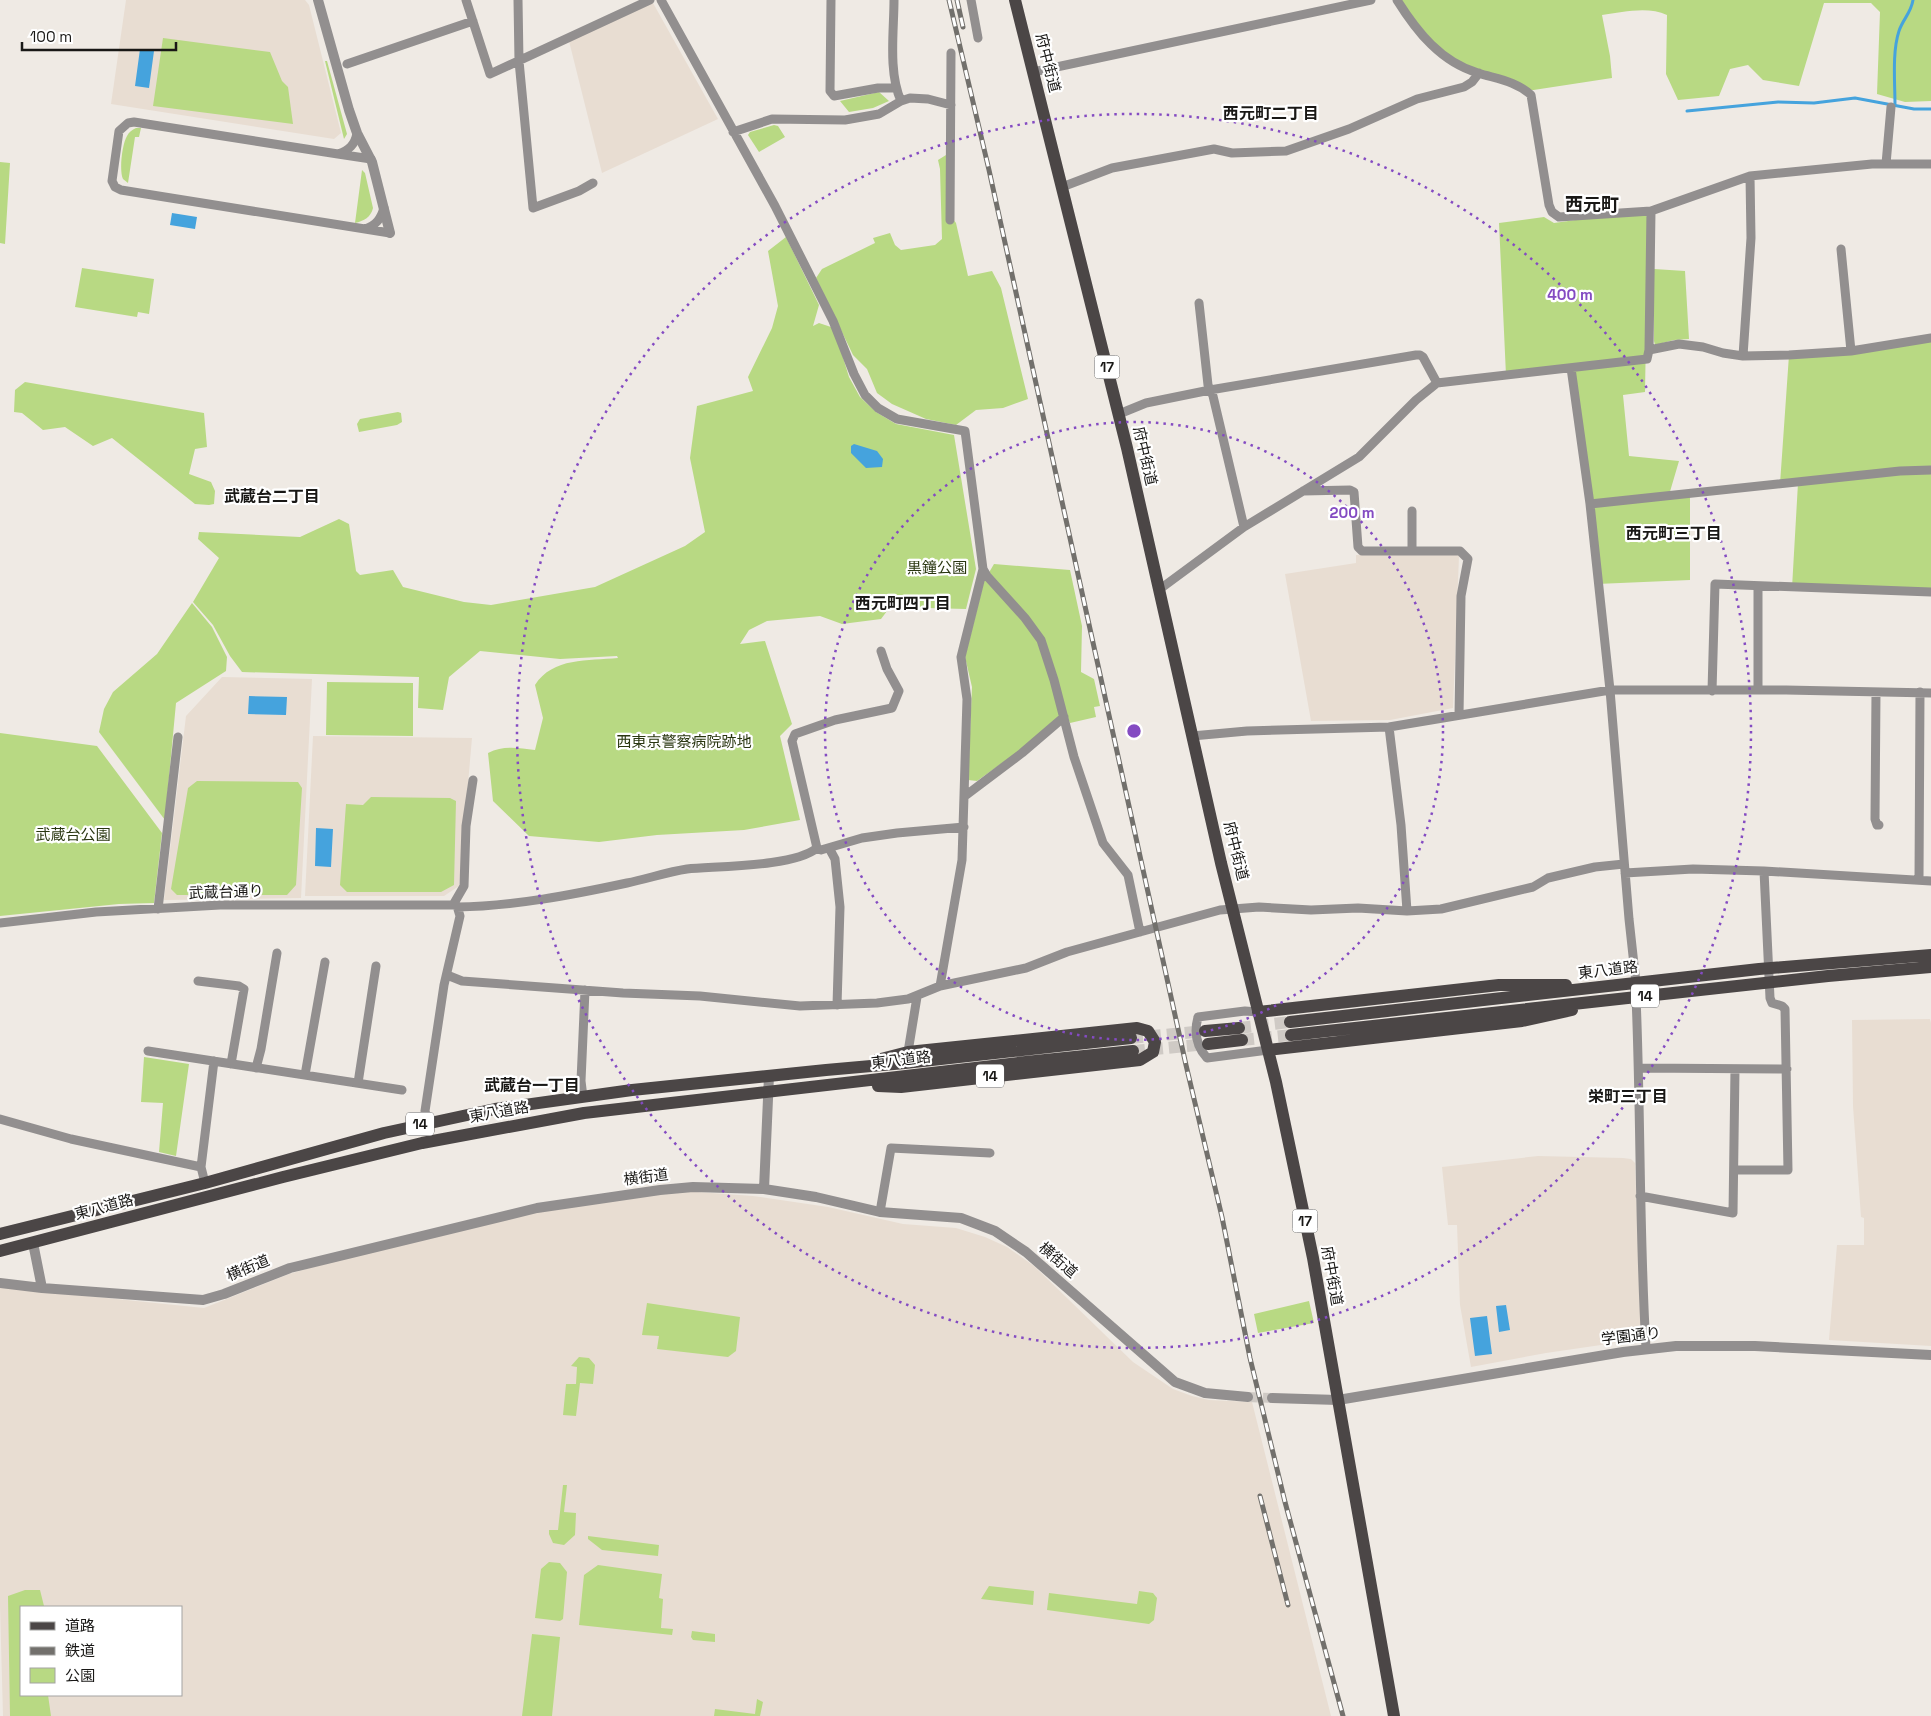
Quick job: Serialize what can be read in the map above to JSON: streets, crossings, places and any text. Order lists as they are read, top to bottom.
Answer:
{
  "streets": {
    "main road": [
      "府中街道",
      "17",
      "東八道路",
      "14"
    ],
    "street": ["武蔵台通り", "横街道", "学園通り"]
  },
  "crossings": [
    ["府中街道", "14"],
    ["府中街道", "学園通り"],
    ["東八道路", "14"]
  ],
  "districts": [
    "西元町二丁目",
    "西元町",
    "武蔵台二丁目",
    "西元町三丁目",
    "西元町四丁目",
    "武蔵台一丁目",
    "栄町三丁目"
  ],
  "parks": ["黒鐘公園", "西東京警察病院跡地", "武蔵台公園"],
  "legend": ["道路", "鉄道", "公園"],
  "scale_bar": "100 m",
  "rings": ["400 m", "200 m"]
}
